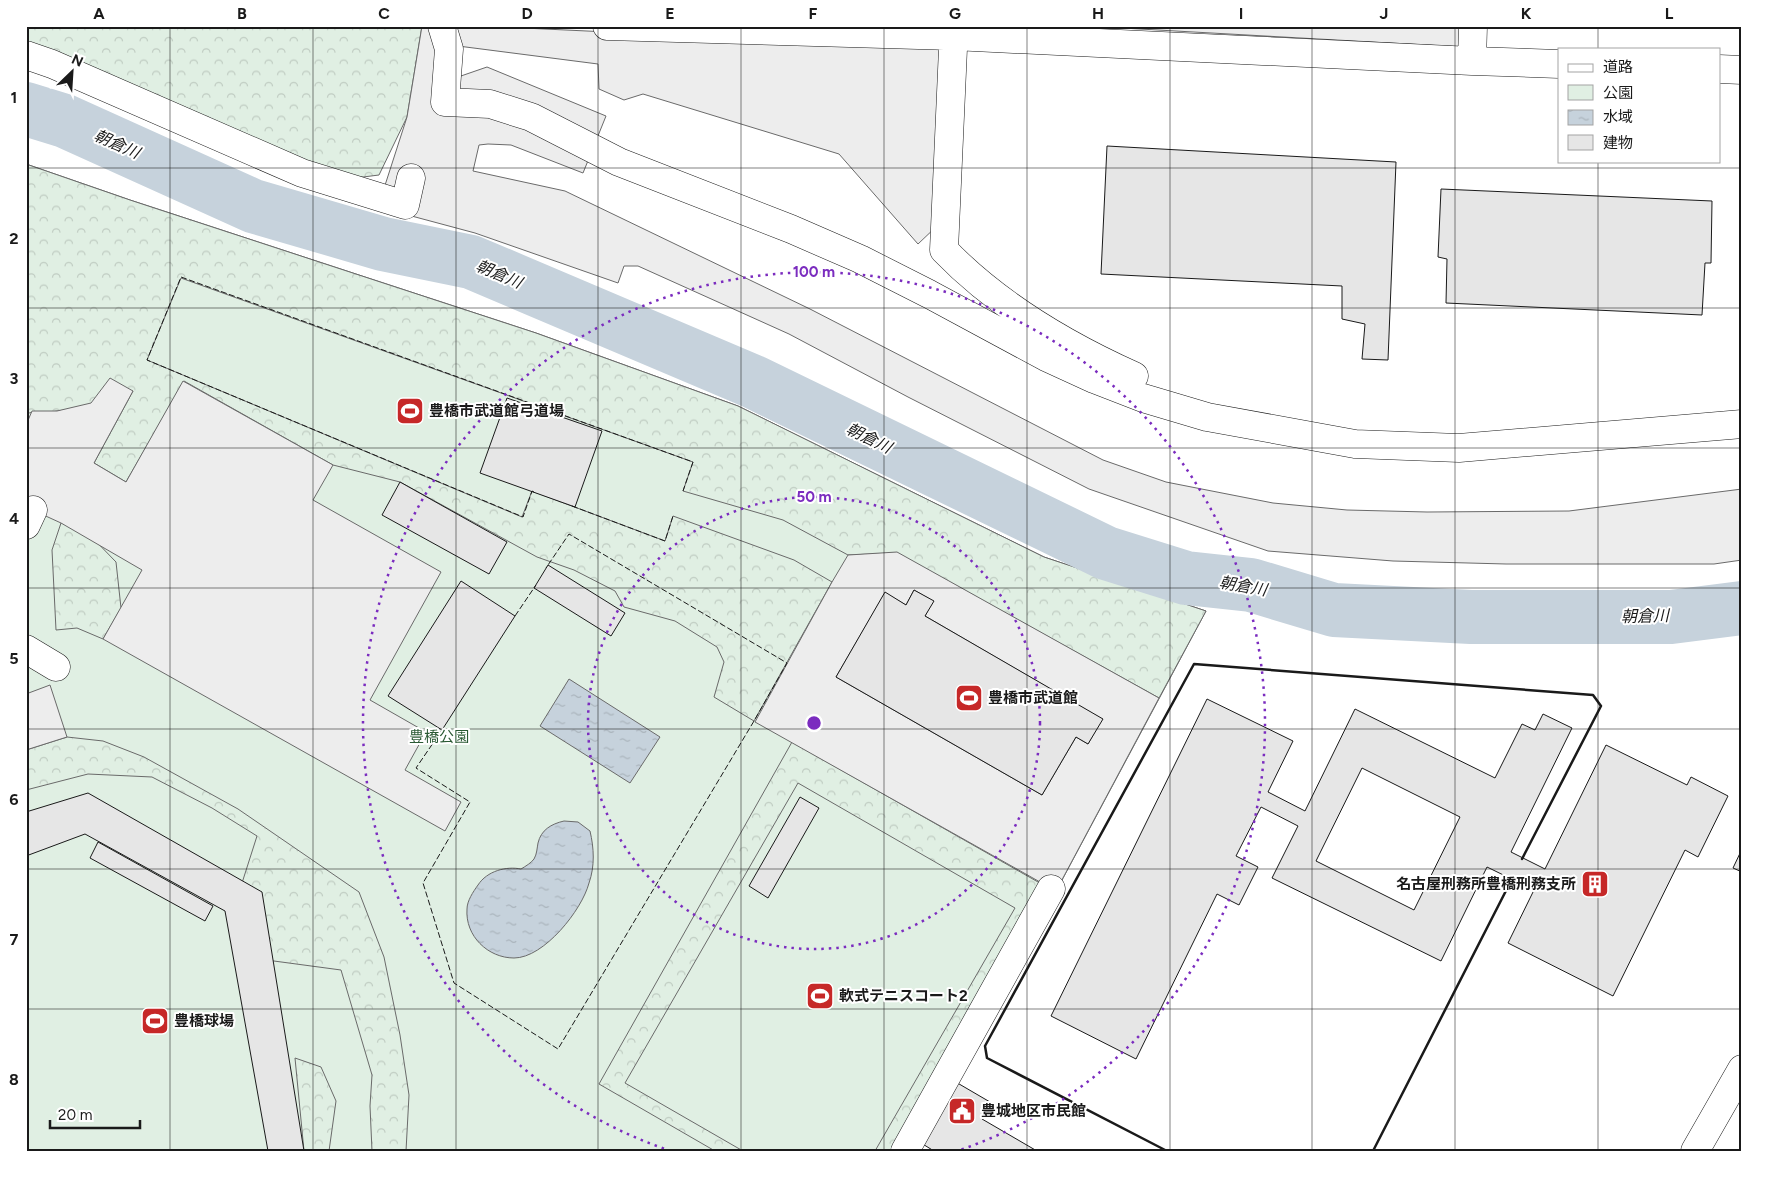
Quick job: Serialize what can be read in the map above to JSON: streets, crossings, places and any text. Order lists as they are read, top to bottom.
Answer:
{
  "water": ["朝倉川"],
  "parks": ["豊橋公園"],
  "places": {
    "sports": [
      "豊橋市武道館弓道場",
      "豊橋市武道館",
      "軟式テニスコート2",
      "豊橋球場"
    ],
    "building": ["名古屋刑務所豊橋刑務支所"],
    "public building": ["豊城地区市民館"]
  },
  "legend": [
    "道路",
    "公園",
    "水域",
    "建物"
  ],
  "scale_bar": "20 m",
  "north": "top right",
  "grid": {
    "columns": [
      "A",
      "B",
      "C",
      "D",
      "E",
      "F",
      "G",
      "H",
      "I",
      "J",
      "K",
      "L"
    ],
    "rows": [
      "1",
      "2",
      "3",
      "4",
      "5",
      "6",
      "7",
      "8"
    ]
  },
  "rings": ["100 m", "50 m"]
}
